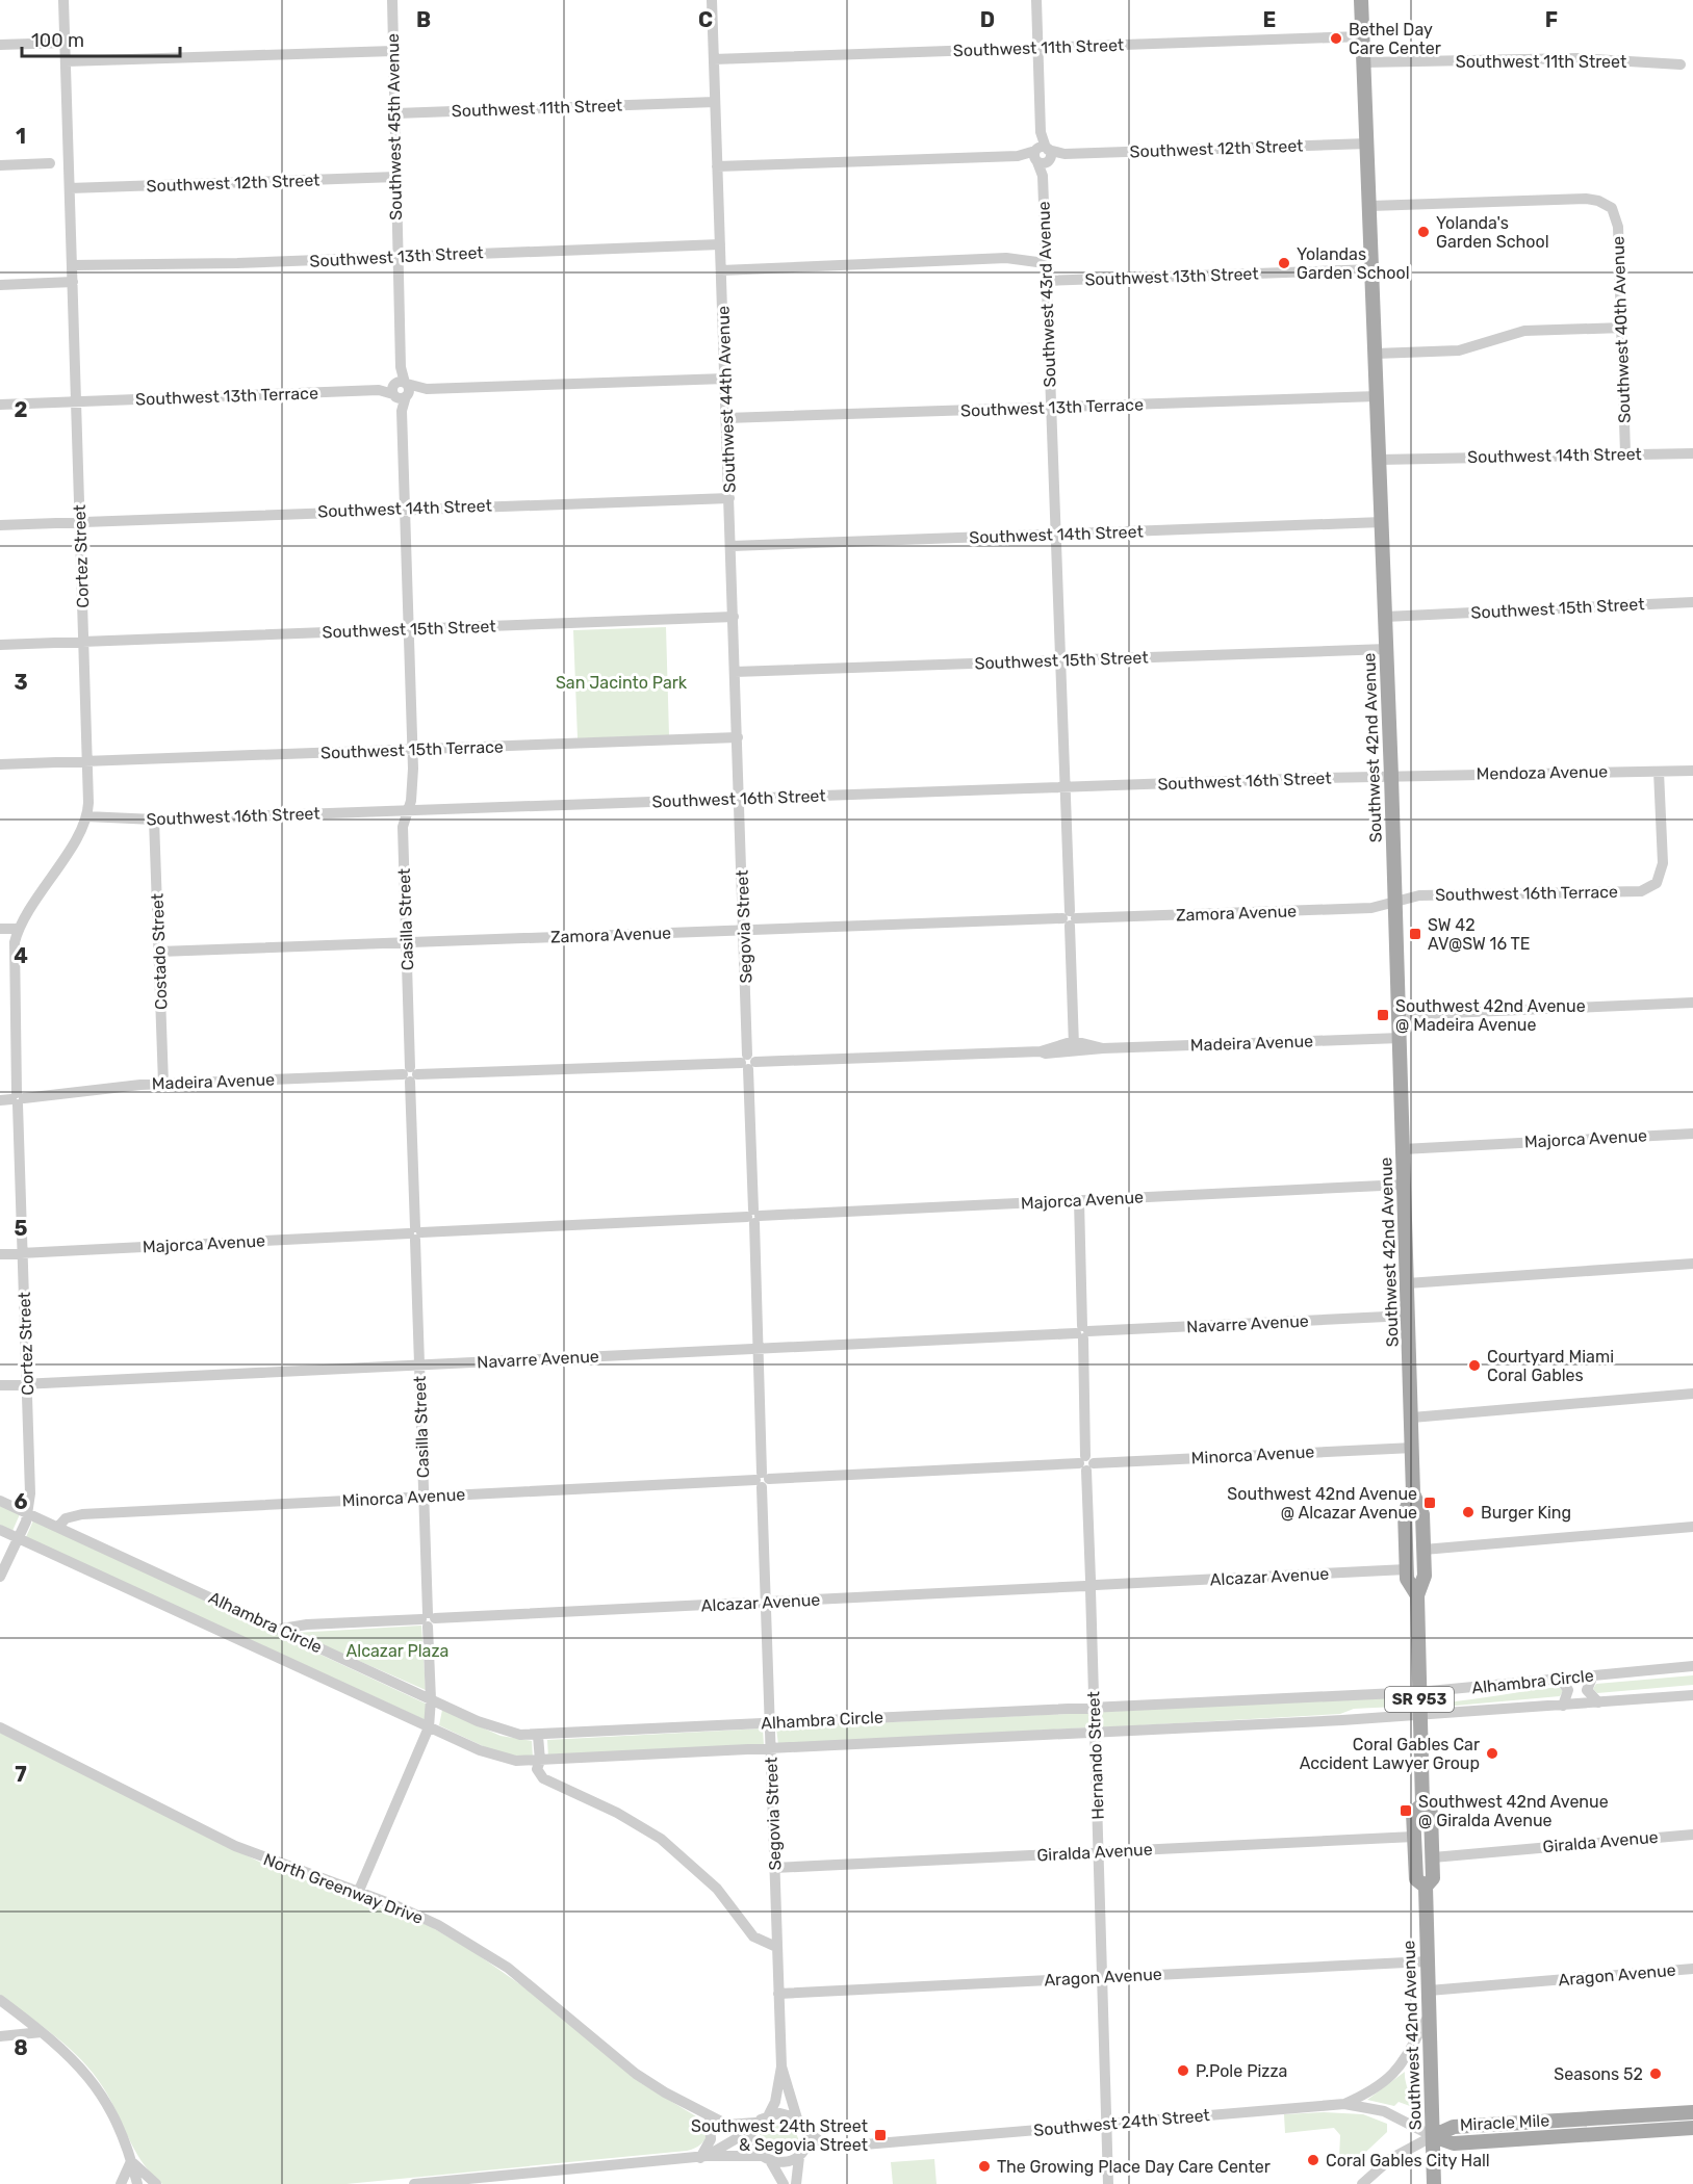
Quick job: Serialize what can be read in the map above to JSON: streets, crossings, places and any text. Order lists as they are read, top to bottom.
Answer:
{
  "streets": {
    "main road": ["Southwest 42nd Avenue", "SR 953", "Miracle Mile"],
    "street": [
      "Southwest 11th Street",
      "Southwest 45th Avenue",
      "Southwest 12th Street",
      "Southwest 13th Street",
      "Southwest 43rd Avenue",
      "Southwest 40th Avenue",
      "Southwest 13th Terrace",
      "Southwest 44th Avenue",
      "Southwest 14th Street",
      "Cortez Street",
      "Southwest 15th Street",
      "Southwest 15th Terrace",
      "Mendoza Avenue",
      "Southwest 16th Street",
      "Southwest 16th Terrace",
      "Zamora Avenue",
      "Casilla Street",
      "Segovia Street",
      "Costado Street",
      "Madeira Avenue",
      "Majorca Avenue",
      "Navarre Avenue",
      "Minorca Avenue",
      "Alcazar Avenue",
      "Alhambra Circle",
      "Hernando Street",
      "Giralda Avenue",
      "North Greenway Drive",
      "Aragon Avenue",
      "Southwest 24th Street"
    ]
  },
  "crossings": [
    ["Southwest 11th Street", "Southwest 45th Avenue"],
    ["Southwest 11th Street", "Southwest 43rd Avenue"],
    ["Southwest 11th Street", "Southwest 44th Avenue"],
    ["Southwest 11th Street", "Southwest 42nd Avenue"],
    ["Southwest 45th Avenue", "Southwest 12th Street"],
    ["Southwest 45th Avenue", "Southwest 13th Street"],
    ["Southwest 45th Avenue", "Southwest 13th Terrace"],
    ["Southwest 12th Street", "Southwest 43rd Avenue"],
    ["Southwest 12th Street", "Southwest 44th Avenue"],
    ["Southwest 12th Street", "Cortez Street"],
    ["Southwest 12th Street", "Southwest 42nd Avenue"],
    ["Southwest 13th Street", "Southwest 43rd Avenue"],
    ["Southwest 13th Street", "Southwest 44th Avenue"],
    ["Southwest 13th Street", "Cortez Street"],
    ["Southwest 13th Street", "Southwest 42nd Avenue"],
    ["Southwest 43rd Avenue", "Southwest 13th Terrace"],
    ["Southwest 43rd Avenue", "Southwest 14th Street"],
    ["Southwest 43rd Avenue", "Southwest 15th Street"],
    ["Southwest 43rd Avenue", "Southwest 16th Street"],
    ["Southwest 40th Avenue", "Southwest 14th Street"],
    ["Southwest 40th Avenue", "Southwest 42nd Avenue"],
    ["Southwest 13th Terrace", "Southwest 44th Avenue"],
    ["Southwest 13th Terrace", "Cortez Street"],
    ["Southwest 13th Terrace", "Southwest 42nd Avenue"],
    ["Southwest 44th Avenue", "Southwest 14th Street"],
    ["Southwest 44th Avenue", "Southwest 15th Street"],
    ["Southwest 44th Avenue", "Southwest 15th Terrace"],
    ["Southwest 44th Avenue", "Southwest 16th Street"],
    ["Southwest 44th Avenue", "Segovia Street"],
    ["Southwest 14th Street", "Cortez Street"],
    ["Southwest 14th Street", "Southwest 42nd Avenue"],
    ["Cortez Street", "Southwest 15th Street"],
    ["Cortez Street", "Southwest 15th Terrace"],
    ["Cortez Street", "Southwest 16th Street"],
    ["Cortez Street", "Madeira Avenue"],
    ["Cortez Street", "Majorca Avenue"],
    ["Cortez Street", "Navarre Avenue"],
    ["Cortez Street", "Alhambra Circle"],
    ["Southwest 15th Street", "Southwest 42nd Avenue"],
    ["Southwest 42nd Avenue", "Mendoza Avenue"],
    ["Southwest 42nd Avenue", "Southwest 16th Street"],
    ["Southwest 42nd Avenue", "Southwest 16th Terrace"],
    ["Southwest 42nd Avenue", "Zamora Avenue"],
    ["Southwest 42nd Avenue", "Madeira Avenue"],
    ["Southwest 42nd Avenue", "Majorca Avenue"],
    ["Southwest 42nd Avenue", "Navarre Avenue"],
    ["Southwest 42nd Avenue", "Minorca Avenue"],
    ["Southwest 42nd Avenue", "Alcazar Avenue"],
    ["Southwest 42nd Avenue", "Alhambra Circle"],
    ["Southwest 42nd Avenue", "Giralda Avenue"],
    ["Southwest 42nd Avenue", "Aragon Avenue"],
    ["Southwest 42nd Avenue", "Southwest 24th Street"],
    ["Southwest 42nd Avenue", "Miracle Mile"],
    ["Mendoza Avenue", "Southwest 16th Street"],
    ["Mendoza Avenue", "Southwest 16th Terrace"],
    ["Southwest 16th Street", "Casilla Street"],
    ["Southwest 16th Street", "Segovia Street"],
    ["Southwest 16th Street", "Costado Street"],
    ["Southwest 16th Terrace", "Zamora Avenue"],
    ["Zamora Avenue", "Casilla Street"],
    ["Zamora Avenue", "Segovia Street"],
    ["Zamora Avenue", "Costado Street"],
    ["Casilla Street", "Madeira Avenue"],
    ["Casilla Street", "Majorca Avenue"],
    ["Casilla Street", "Navarre Avenue"],
    ["Casilla Street", "Minorca Avenue"],
    ["Casilla Street", "Alcazar Avenue"],
    ["Casilla Street", "Alhambra Circle"],
    ["Casilla Street", "North Greenway Drive"],
    ["Segovia Street", "Madeira Avenue"],
    ["Segovia Street", "Majorca Avenue"],
    ["Segovia Street", "Navarre Avenue"],
    ["Segovia Street", "Minorca Avenue"],
    ["Segovia Street", "Alcazar Avenue"],
    ["Segovia Street", "Alhambra Circle"],
    ["Segovia Street", "Giralda Avenue"],
    ["Segovia Street", "North Greenway Drive"],
    ["Segovia Street", "Aragon Avenue"],
    ["Segovia Street", "Southwest 24th Street"],
    ["Costado Street", "Madeira Avenue"],
    ["Majorca Avenue", "Hernando Street"],
    ["Navarre Avenue", "Hernando Street"],
    ["Minorca Avenue", "Alhambra Circle"],
    ["Minorca Avenue", "Hernando Street"],
    ["Alcazar Avenue", "Alhambra Circle"],
    ["Alcazar Avenue", "Hernando Street"],
    ["Alhambra Circle", "Hernando Street"],
    ["Hernando Street", "Giralda Avenue"],
    ["Hernando Street", "Aragon Avenue"],
    ["Hernando Street", "Southwest 24th Street"],
    ["North Greenway Drive", "Southwest 24th Street"],
    ["Southwest 24th Street", "Miracle Mile"]
  ],
  "parks": ["San Jacinto Park", "Alcazar Plaza"],
  "places": {
    "other": [
      "Bethel Day Care Center",
      "Yolanda's Garden School",
      "Yolandas Garden School",
      "Courtyard Miami Coral Gables",
      "Burger King",
      "Coral Gables Car Accident Lawyer Group",
      "P.Pole Pizza",
      "Seasons 52",
      "Coral Gables City Hall",
      "The Growing Place Day Care Center"
    ],
    "transit": [
      "SW 42 AV@SW 16 TE",
      "Southwest 42nd Avenue @ Madeira Avenue",
      "Southwest 42nd Avenue @ Alcazar Avenue",
      "Southwest 42nd Avenue @ Giralda Avenue",
      "Southwest 24th Street & Segovia Street"
    ]
  },
  "scale_bar": "100 m",
  "grid": {
    "columns": [
      "B",
      "C",
      "D",
      "E",
      "F"
    ],
    "rows": [
      "1",
      "2",
      "3",
      "4",
      "5",
      "6",
      "7",
      "8"
    ]
  }
}
